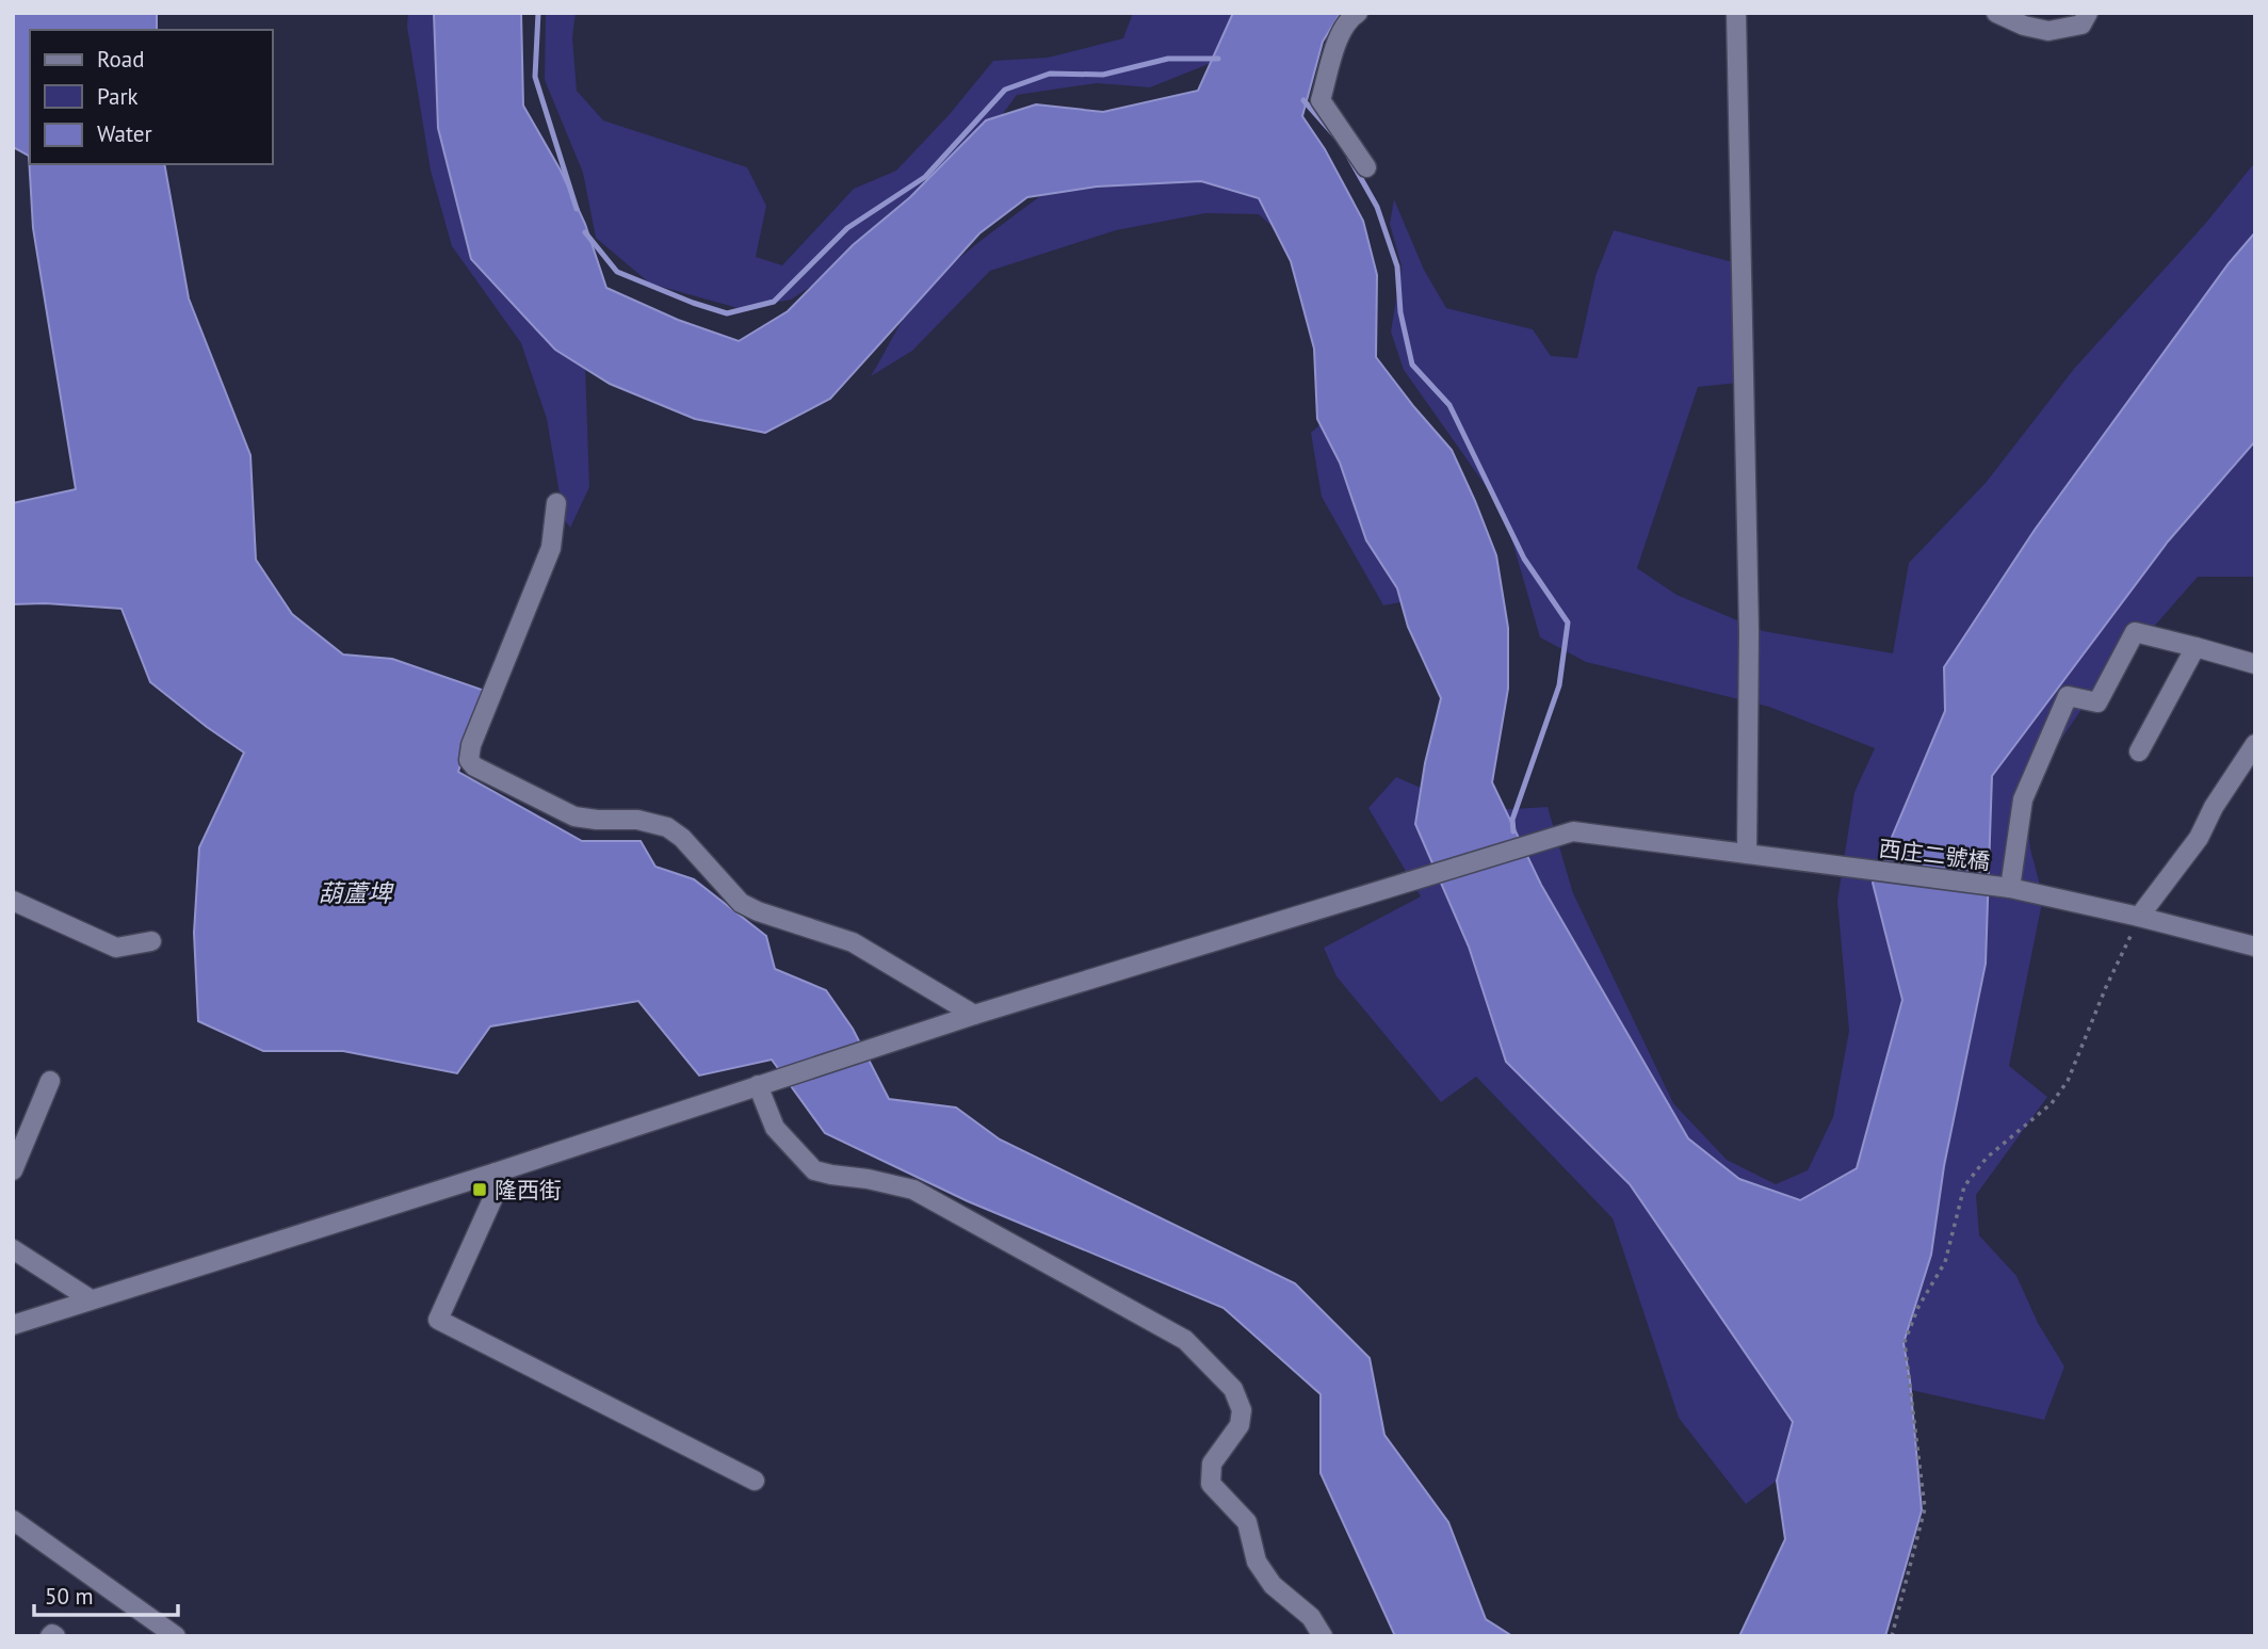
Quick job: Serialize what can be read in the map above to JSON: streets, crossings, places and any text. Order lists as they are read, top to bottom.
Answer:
{
  "streets": {
    "street": ["西庄二號橋"]
  },
  "water": ["葫蘆埤"],
  "places": {
    "transit": ["隆西街"]
  },
  "legend": ["Road", "Park", "Water"],
  "scale_bar": "50 m"
}
